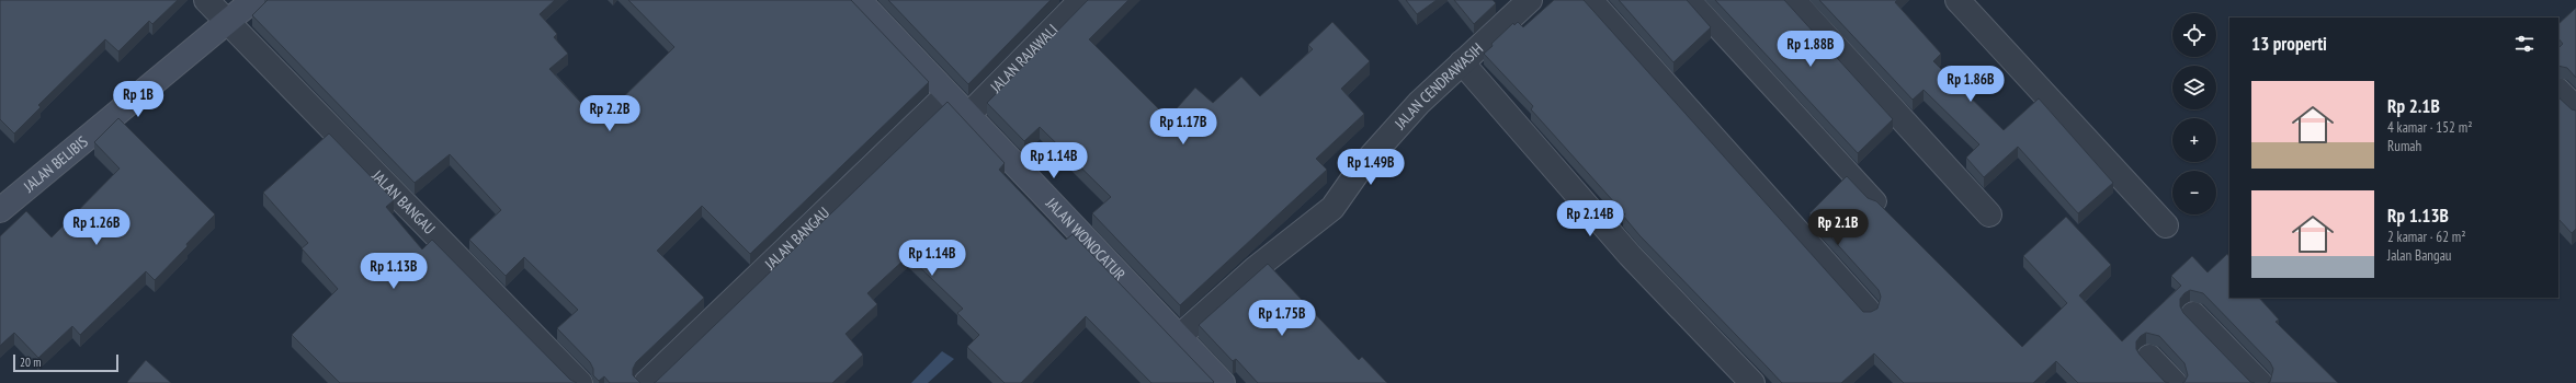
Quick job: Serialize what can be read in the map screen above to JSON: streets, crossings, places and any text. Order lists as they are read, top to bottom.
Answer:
{
  "streets": {
    "street": [
      "JALAN RAJAWALI",
      "JALAN CENDRAWASIH",
      "JALAN BELIBIS",
      "JALAN BANGAU",
      "JALAN WONOCATUR"
    ]
  },
  "crossings": [
    ["JALAN RAJAWALI", "JALAN WONOCATUR"],
    ["JALAN CENDRAWASIH", "JALAN WONOCATUR"],
    ["JALAN BELIBIS", "JALAN BANGAU"],
    ["JALAN BANGAU", "JALAN WONOCATUR"]
  ],
  "scale_bar": "20 m",
  "page": {
    "map_buttons": ["+", "−"],
    "heading": "13 properti",
    "price": [
      "Rp 1.88B",
      "Rp 1.86B",
      "Rp 1B",
      "Rp 2.2B",
      "Rp 1.17B",
      "Rp 1.14B",
      "Rp 1.49B",
      "Rp 2.14B",
      "Rp 1.26B",
      "Rp 2.1B",
      "Rp 1.14B",
      "Rp 1.13B",
      "Rp 1.75B"
    ],
    "list": [
      {
        "name": "Rp 2.1B",
        "note": "4 kamar · 152 m² · Rumah"
      },
      {
        "name": "Rp 1.13B",
        "note": "2 kamar · 62 m² · Jalan Bangau"
      }
    ],
    "scale": "20 m"
  }
}
